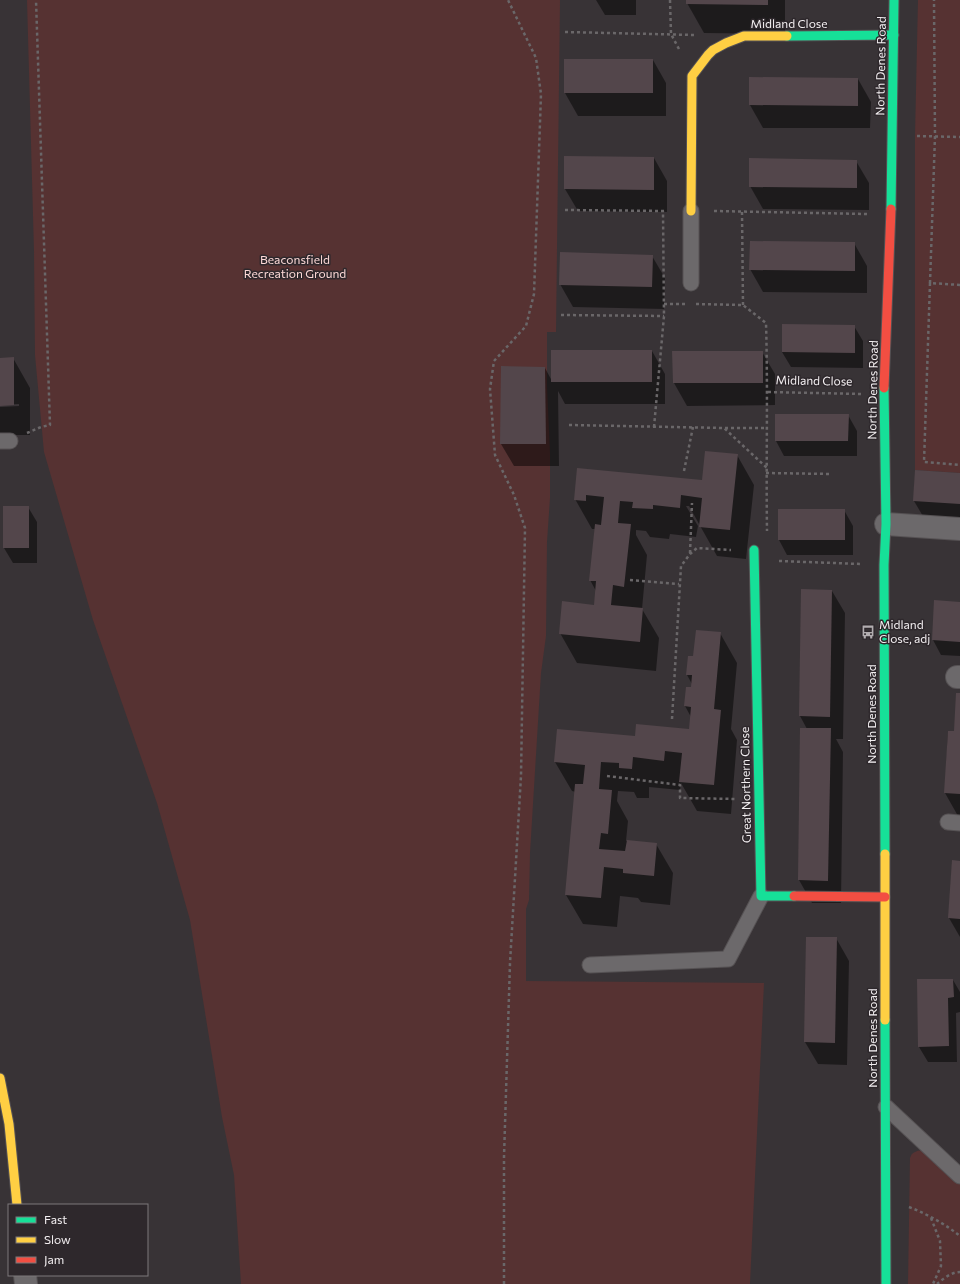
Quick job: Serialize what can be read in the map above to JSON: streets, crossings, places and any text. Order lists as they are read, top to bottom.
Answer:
{
  "streets": {
    "street": ["Midland Close", "North Denes Road", "Great Northern Close"]
  },
  "crossings": [
    ["Midland Close", "North Denes Road"]
  ],
  "parks": ["Beaconsfield Recreation Ground"],
  "places": {
    "bus stop": ["Midland Close, adj"]
  },
  "legend": ["Fast", "Slow", "Jam"]
}
